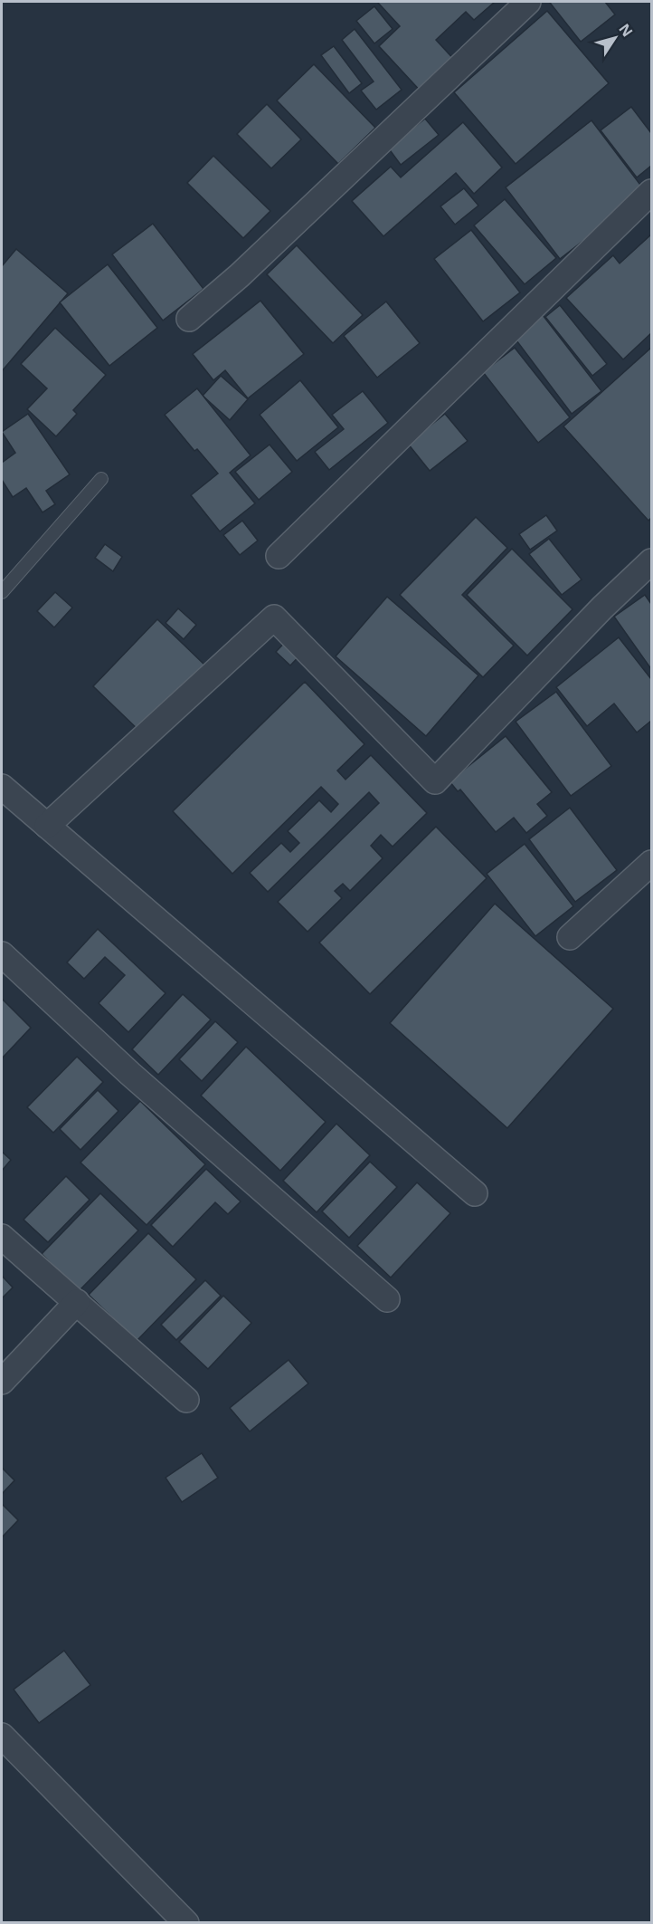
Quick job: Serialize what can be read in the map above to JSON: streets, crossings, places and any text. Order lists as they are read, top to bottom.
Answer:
{
  "north": "top right"
}
